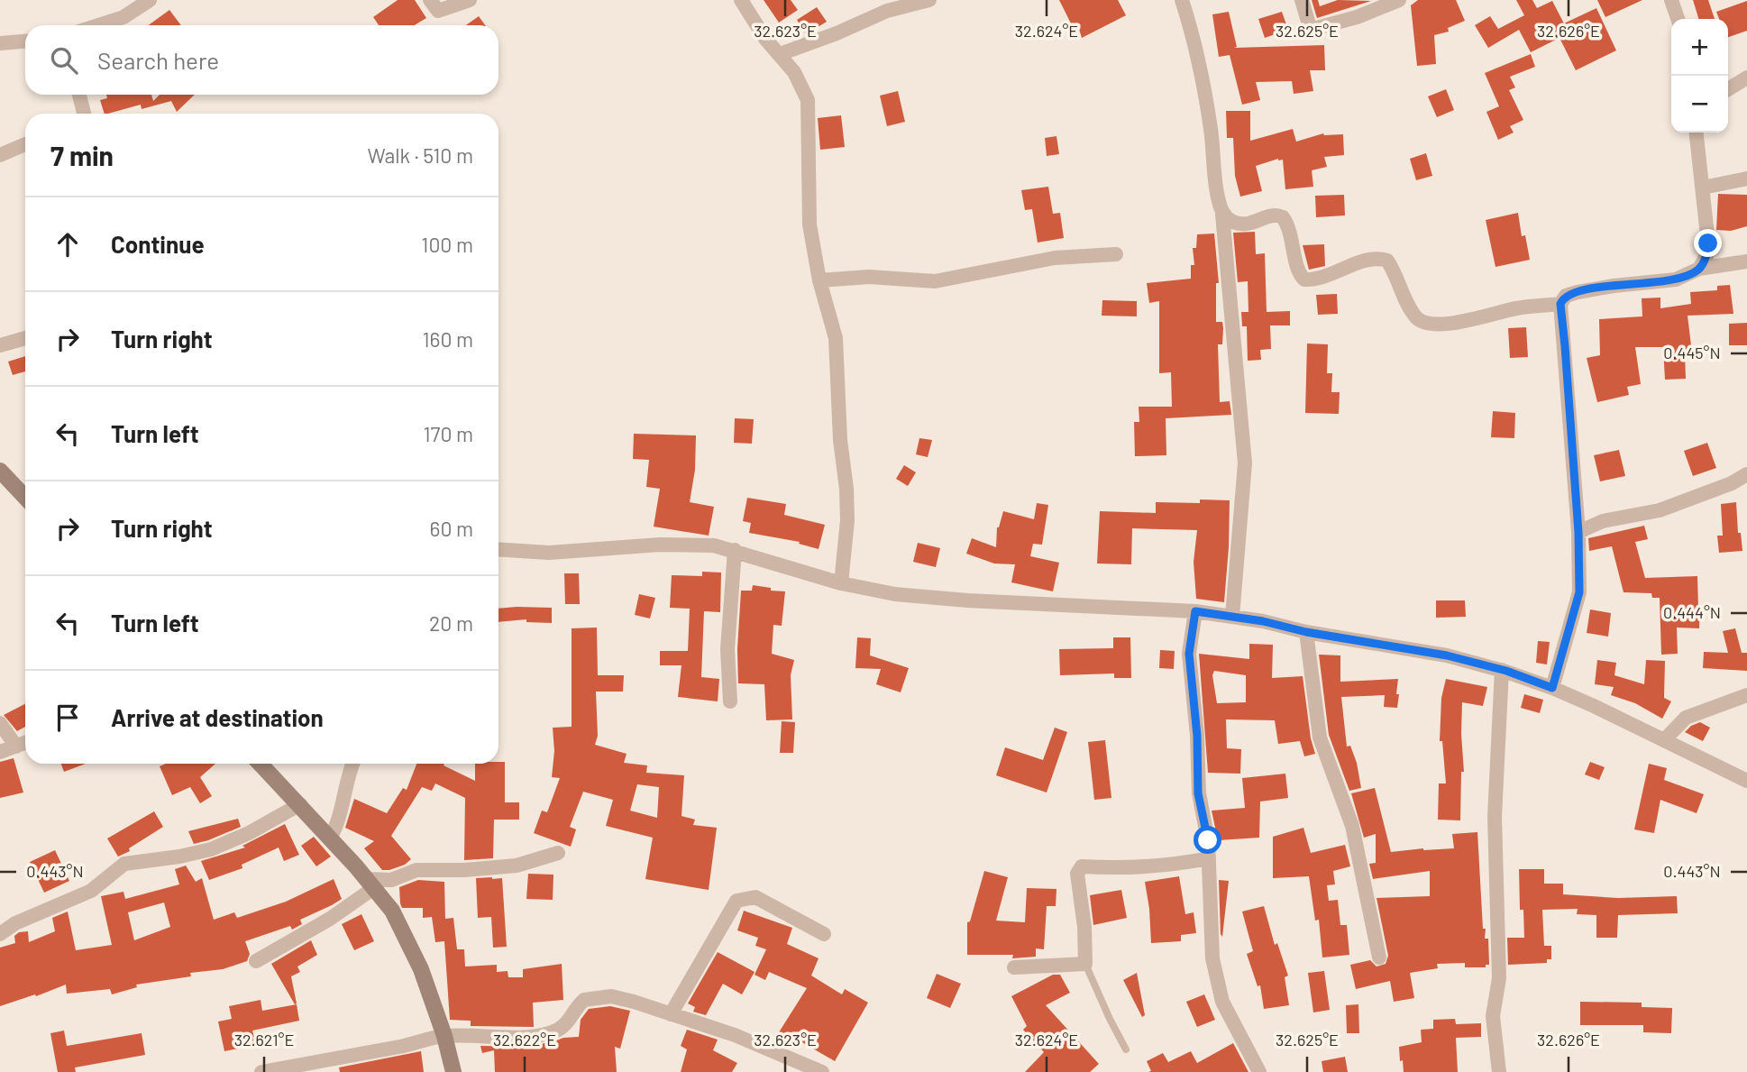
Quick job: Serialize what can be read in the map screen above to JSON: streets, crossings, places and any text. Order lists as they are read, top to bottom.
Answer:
{
  "page": {
    "map_buttons": ["+", "−"],
    "search": "Search here",
    "heading": ["7 min", "Walk · 510 m"],
    "list": [
      ["Continue", "100 m"],
      ["Turn right", "160 m"],
      ["Turn left", "170 m"],
      ["Turn right", "60 m"],
      ["Turn left", "20 m"],
      "Arrive at destination"
    ]
  },
  "coordinates": [
    "32.623°E",
    "32.624°E",
    "32.625°E",
    "32.626°E",
    "0.445°N",
    "0.444°N",
    "0.443°N",
    "32.621°E",
    "32.622°E"
  ]
}
